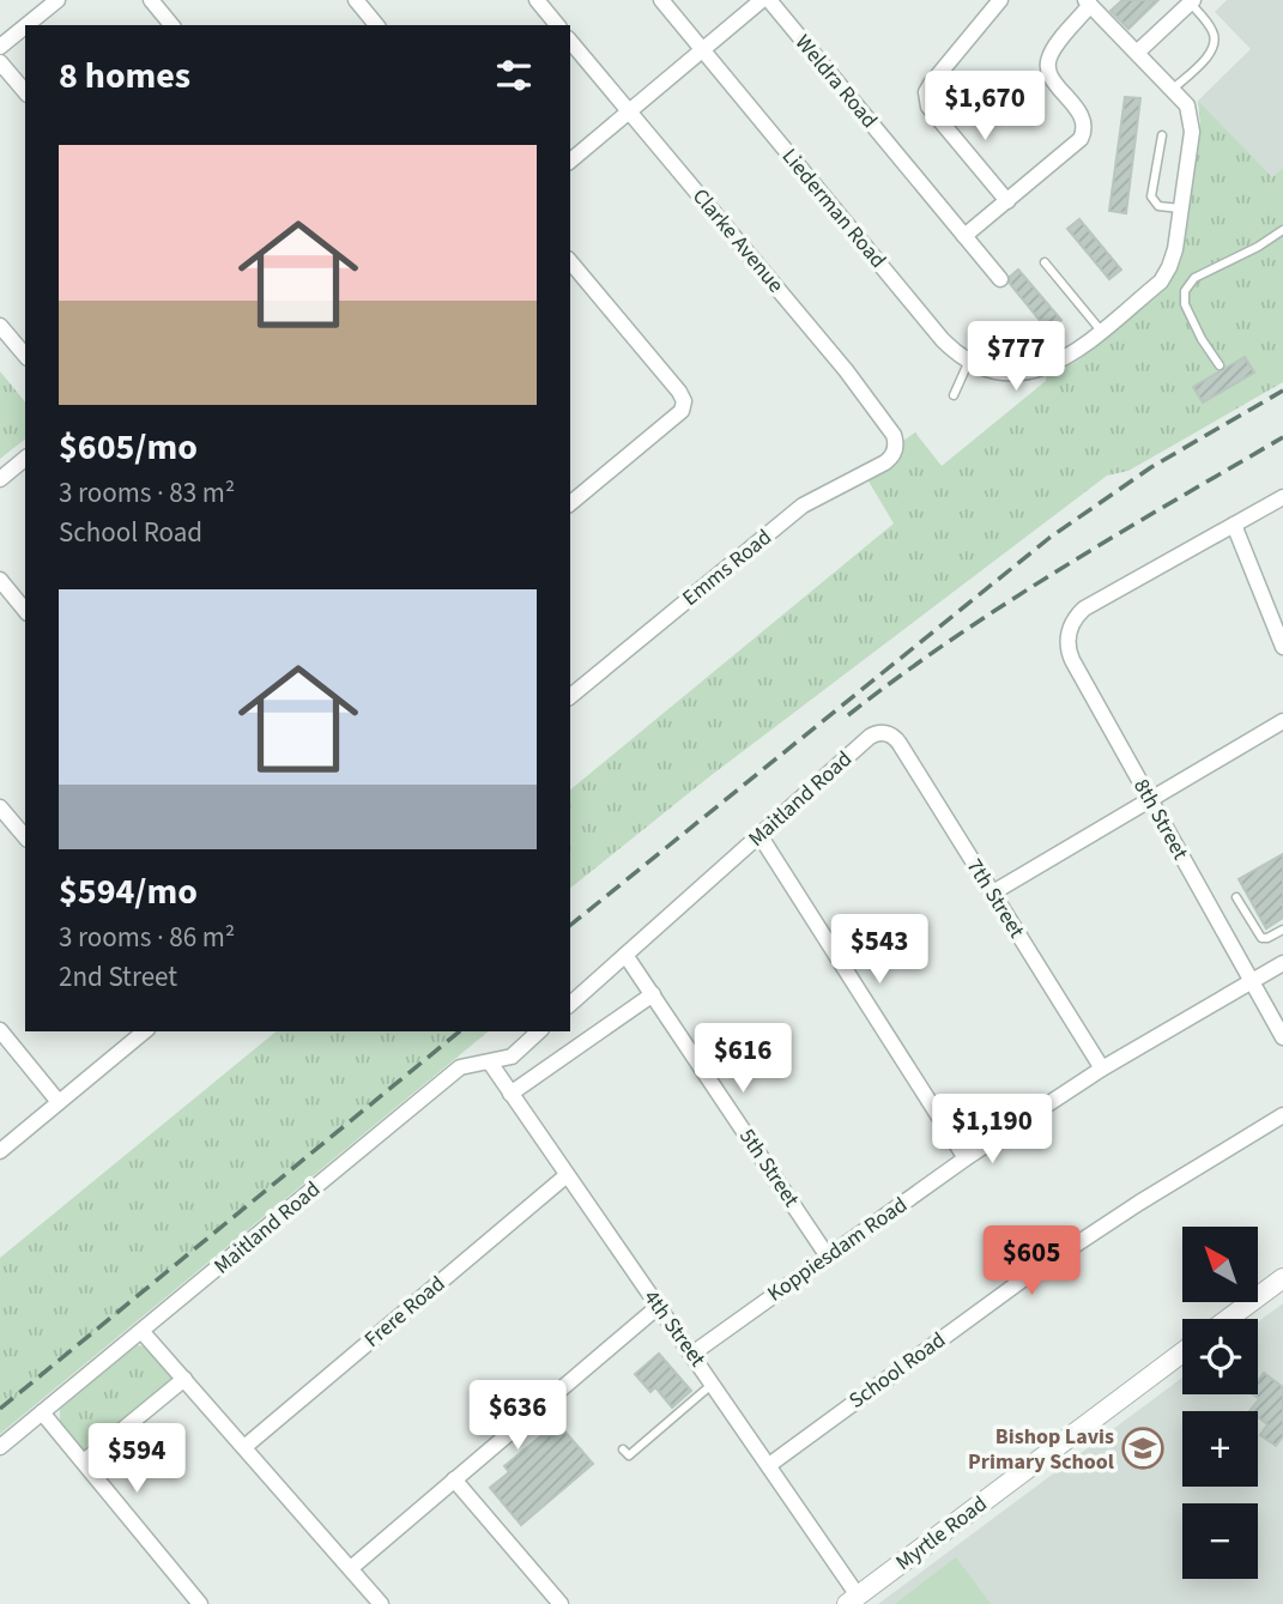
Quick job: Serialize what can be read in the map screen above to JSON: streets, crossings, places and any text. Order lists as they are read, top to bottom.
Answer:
{
  "streets": {
    "street": [
      "Weldra Road",
      "Liederman Road",
      "Clarke Avenue",
      "Emms Road",
      "Maitland Road",
      "8th Street",
      "7th Street",
      "5th Street",
      "Koppiesdam Road",
      "Frere Road",
      "4th Street",
      "School Road",
      "Myrtle Road"
    ]
  },
  "crossings": [
    ["Clarke Avenue", "Emms Road"],
    ["Maitland Road", "7th Street"],
    ["Maitland Road", "5th Street"],
    ["Maitland Road", "4th Street"],
    ["8th Street", "Koppiesdam Road"],
    ["7th Street", "Koppiesdam Road"],
    ["5th Street", "Koppiesdam Road"],
    ["Koppiesdam Road", "4th Street"],
    ["Frere Road", "4th Street"],
    ["4th Street", "School Road"],
    ["4th Street", "Myrtle Road"]
  ],
  "places": {
    "school or university": ["Bishop Lavis Primary School"]
  },
  "north": "top left",
  "page": {
    "heading": "8 homes",
    "price": [
      "$1,670",
      "$777",
      "$543",
      "$616",
      "$1,190",
      "$605",
      "$636",
      "$594"
    ],
    "list": [
      {
        "name": "$605/mo",
        "note": "3 rooms · 83 m² · School Road"
      },
      {
        "name": "$594/mo",
        "note": "3 rooms · 86 m² · 2nd Street"
      }
    ],
    "map_buttons": ["+", "−"]
  }
}
